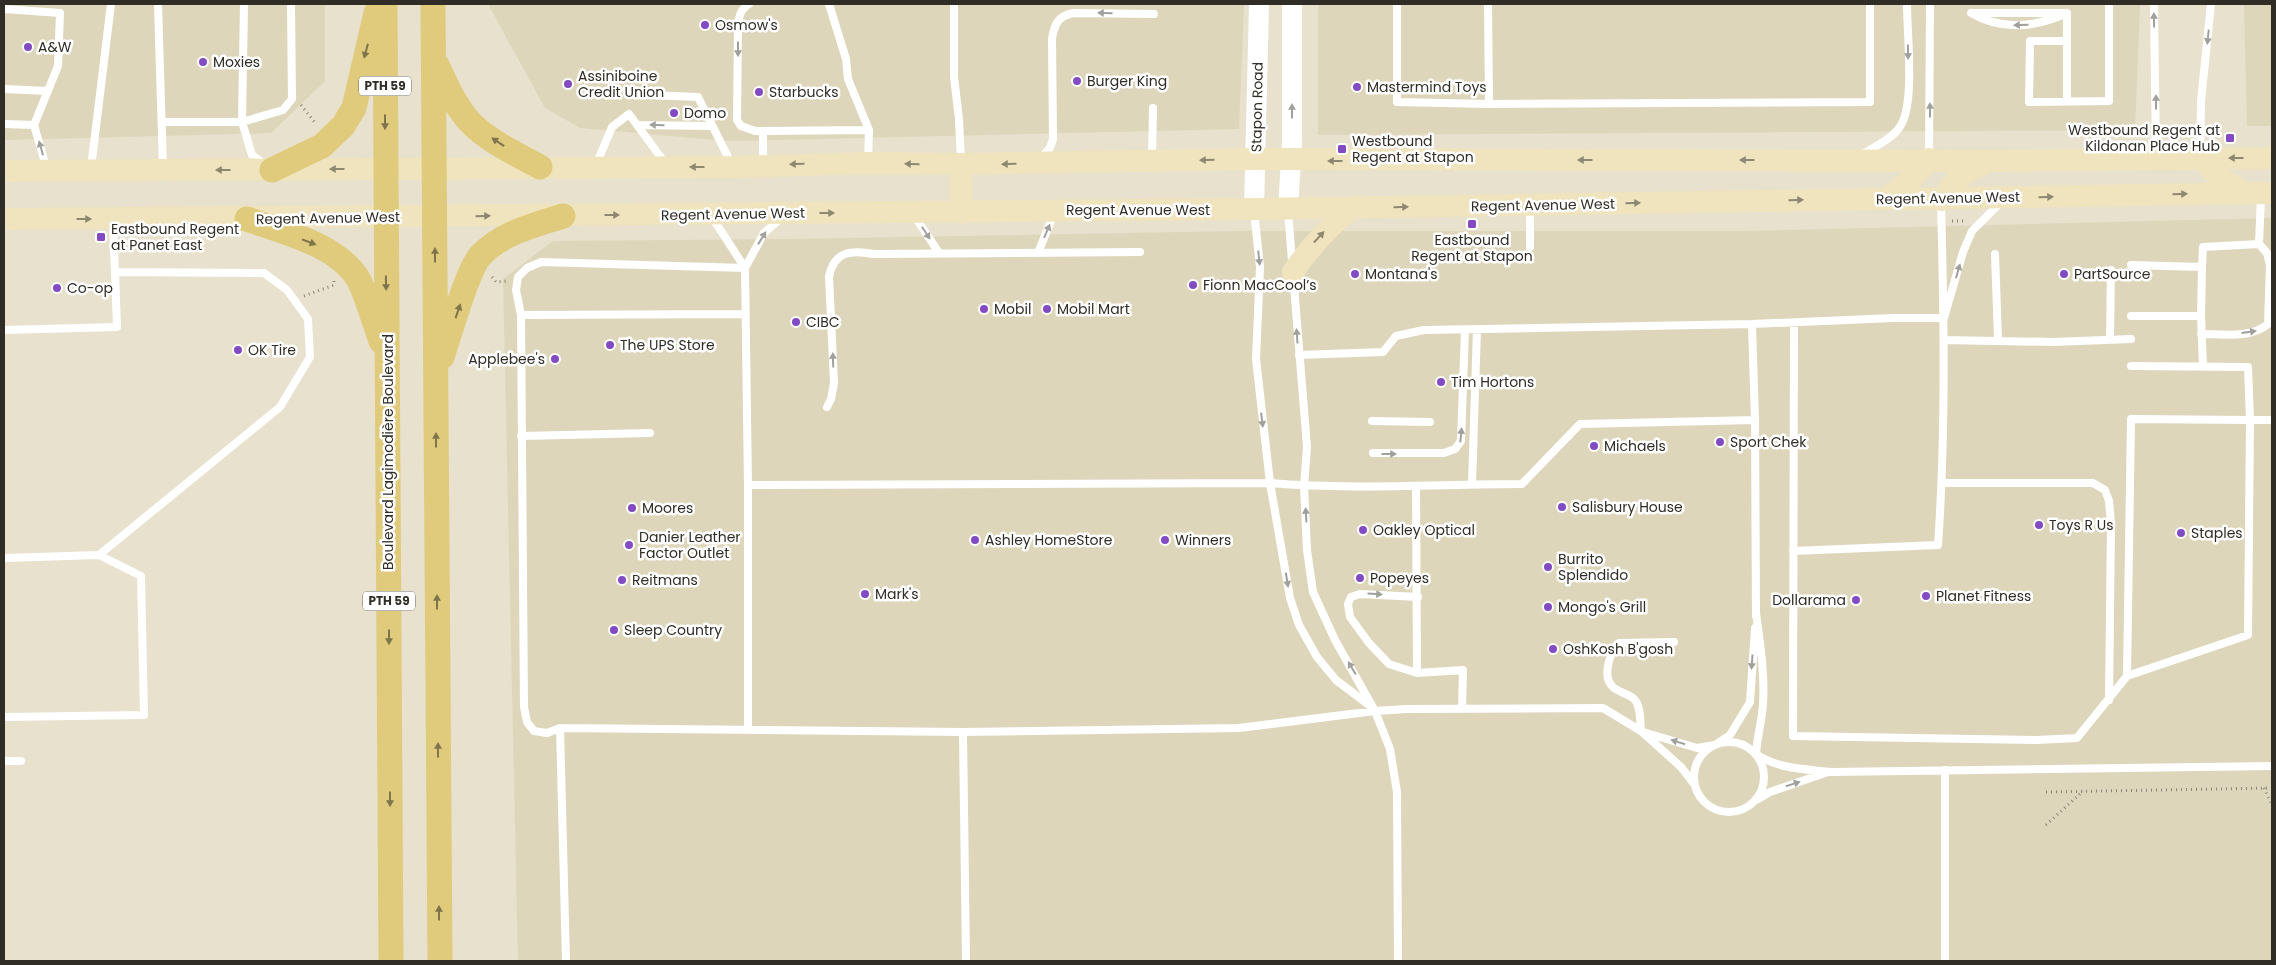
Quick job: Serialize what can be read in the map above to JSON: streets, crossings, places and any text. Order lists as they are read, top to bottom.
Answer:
{
  "streets": {
    "main road": ["PTH 59", "Regent Avenue West", "Boulevard Lagimodière Boulevard"],
    "street": ["Stapon Road"]
  },
  "crossings": [
    ["Stapon Road", "Regent Avenue West"],
    ["Regent Avenue West", "Boulevard Lagimodière Boulevard"]
  ],
  "places": {
    "other": [
      "Osmow's",
      "A&W",
      "Moxies",
      "Burger King",
      "Assiniboine Credit Union",
      "Mastermind Toys",
      "Starbucks",
      "Domo",
      "Montana's",
      "PartSource",
      "Fionn MacCool’s",
      "Co-op",
      "Mobil",
      "Mobil Mart",
      "CIBC",
      "The UPS Store",
      "OK Tire",
      "Applebee's",
      "Tim Hortons",
      "Sport Chek",
      "Michaels",
      "Salisbury House",
      "Moores",
      "Toys R Us",
      "Oakley Optical",
      "Staples",
      "Ashley HomeStore",
      "Winners",
      "Danier Leather Factor Outlet",
      "Burrito Splendido",
      "Popeyes",
      "Reitmans",
      "Mark's",
      "Planet Fitness",
      "Dollarama",
      "Mongo's Grill",
      "Sleep Country",
      "OshKosh B'gosh"
    ],
    "transit": [
      "Westbound Regent at Kildonan Place Hub",
      "Westbound Regent at Stapon",
      "Eastbound Regent at Stapon",
      "Eastbound Regent at Panet East"
    ]
  }
}
